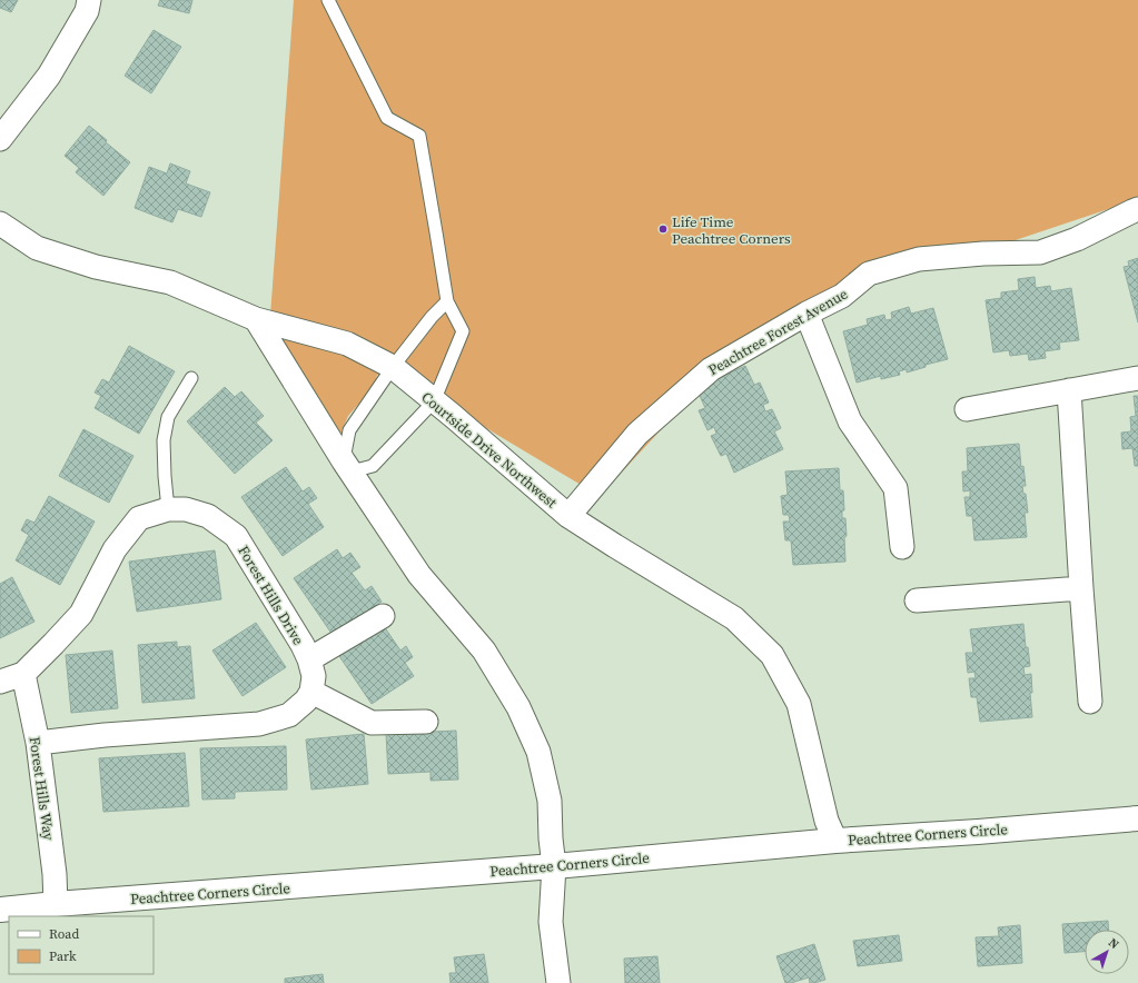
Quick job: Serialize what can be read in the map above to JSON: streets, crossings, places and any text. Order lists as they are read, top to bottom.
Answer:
{
  "streets": {
    "street": [
      "Peachtree Forest Avenue",
      "Courtside Drive Northwest",
      "Forest Hills Drive",
      "Forest Hills Way",
      "Peachtree Corners Circle"
    ]
  },
  "crossings": [
    ["Peachtree Forest Avenue", "Courtside Drive Northwest"],
    ["Courtside Drive Northwest", "Peachtree Corners Circle"],
    ["Forest Hills Drive", "Forest Hills Way"],
    ["Forest Hills Way", "Peachtree Corners Circle"]
  ],
  "places": ["Life Time Peachtree Corners"],
  "legend": ["Road", "Park"],
  "north": "top right"
}
